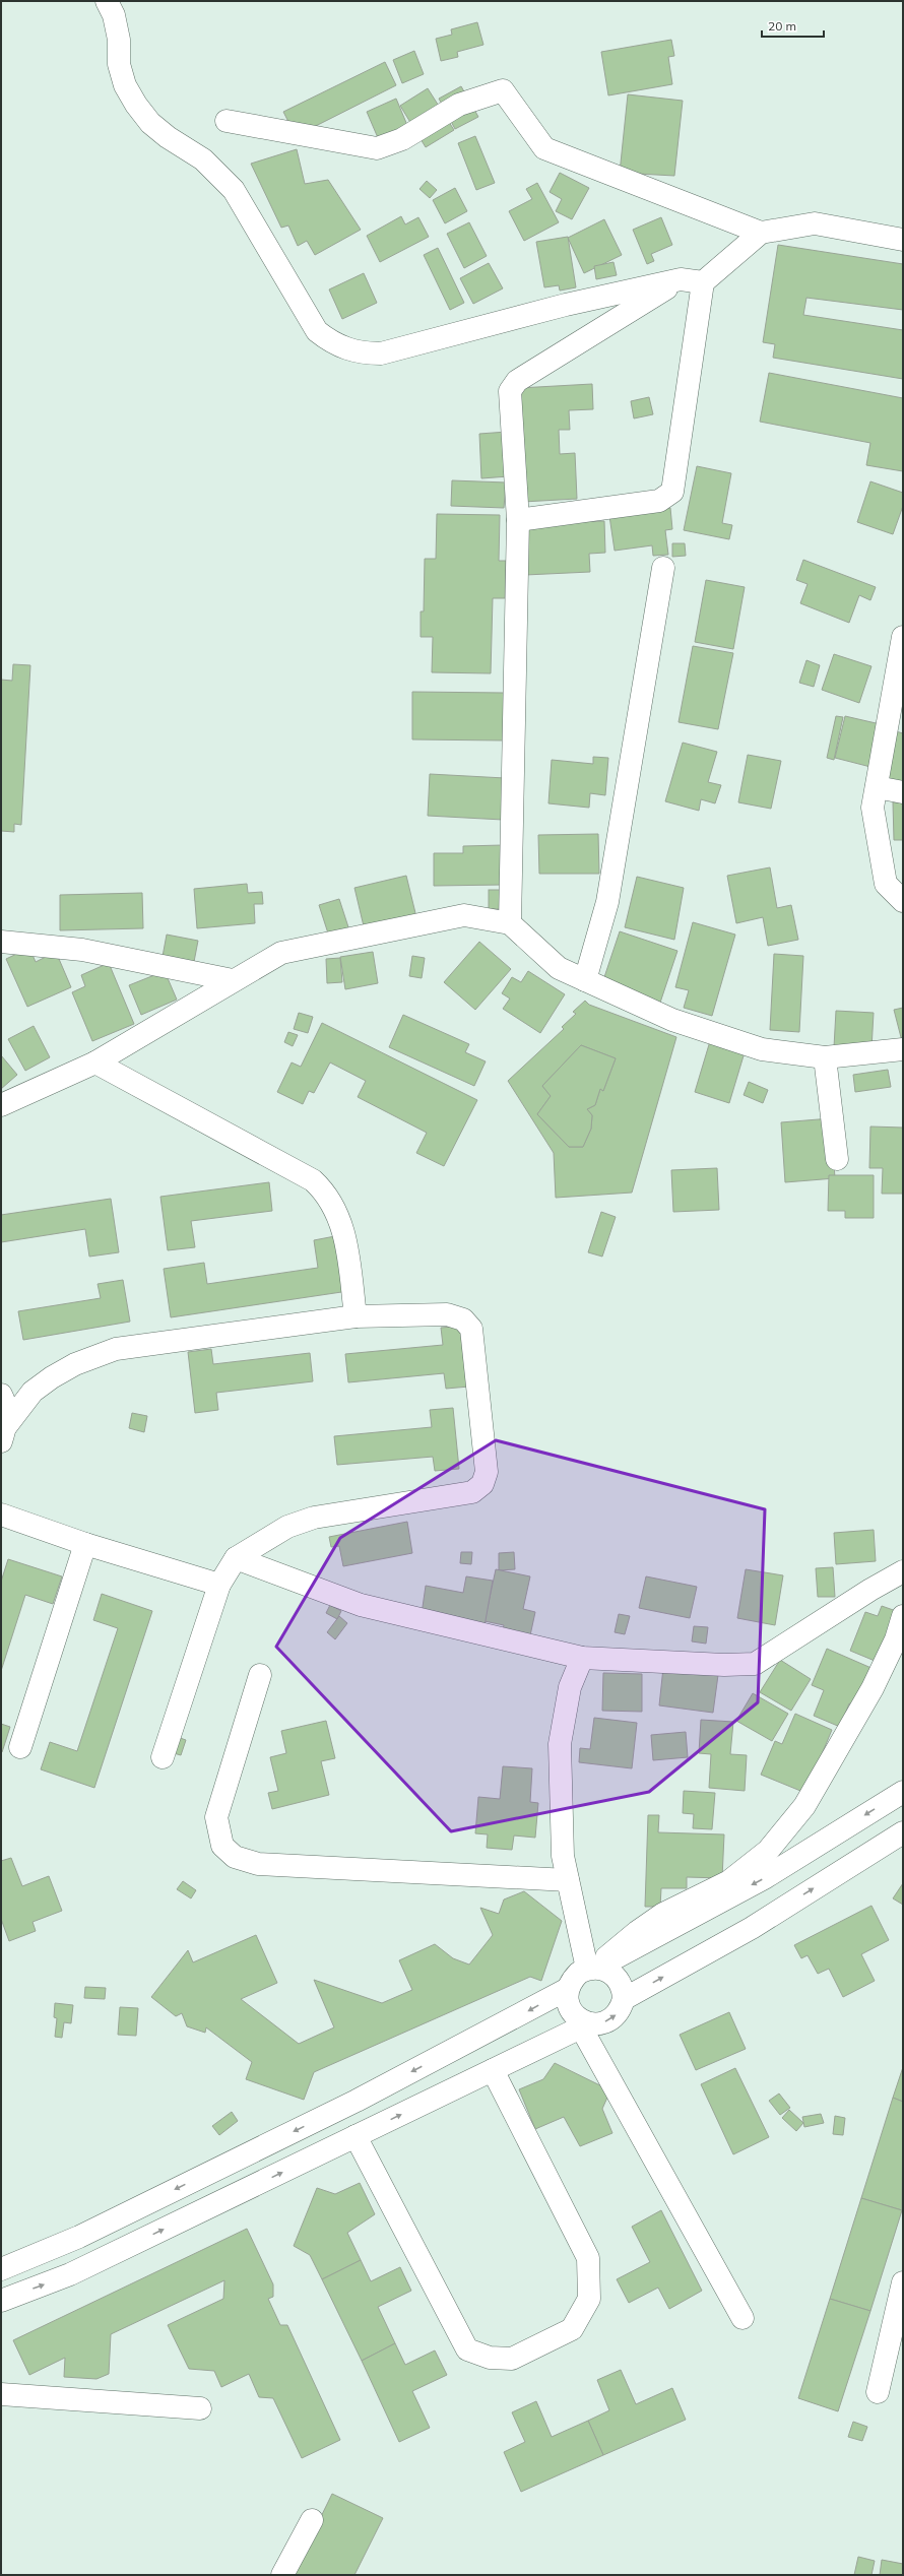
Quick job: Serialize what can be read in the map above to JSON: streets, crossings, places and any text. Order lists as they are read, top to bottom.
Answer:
{
  "scale_bar": "20 m"
}
